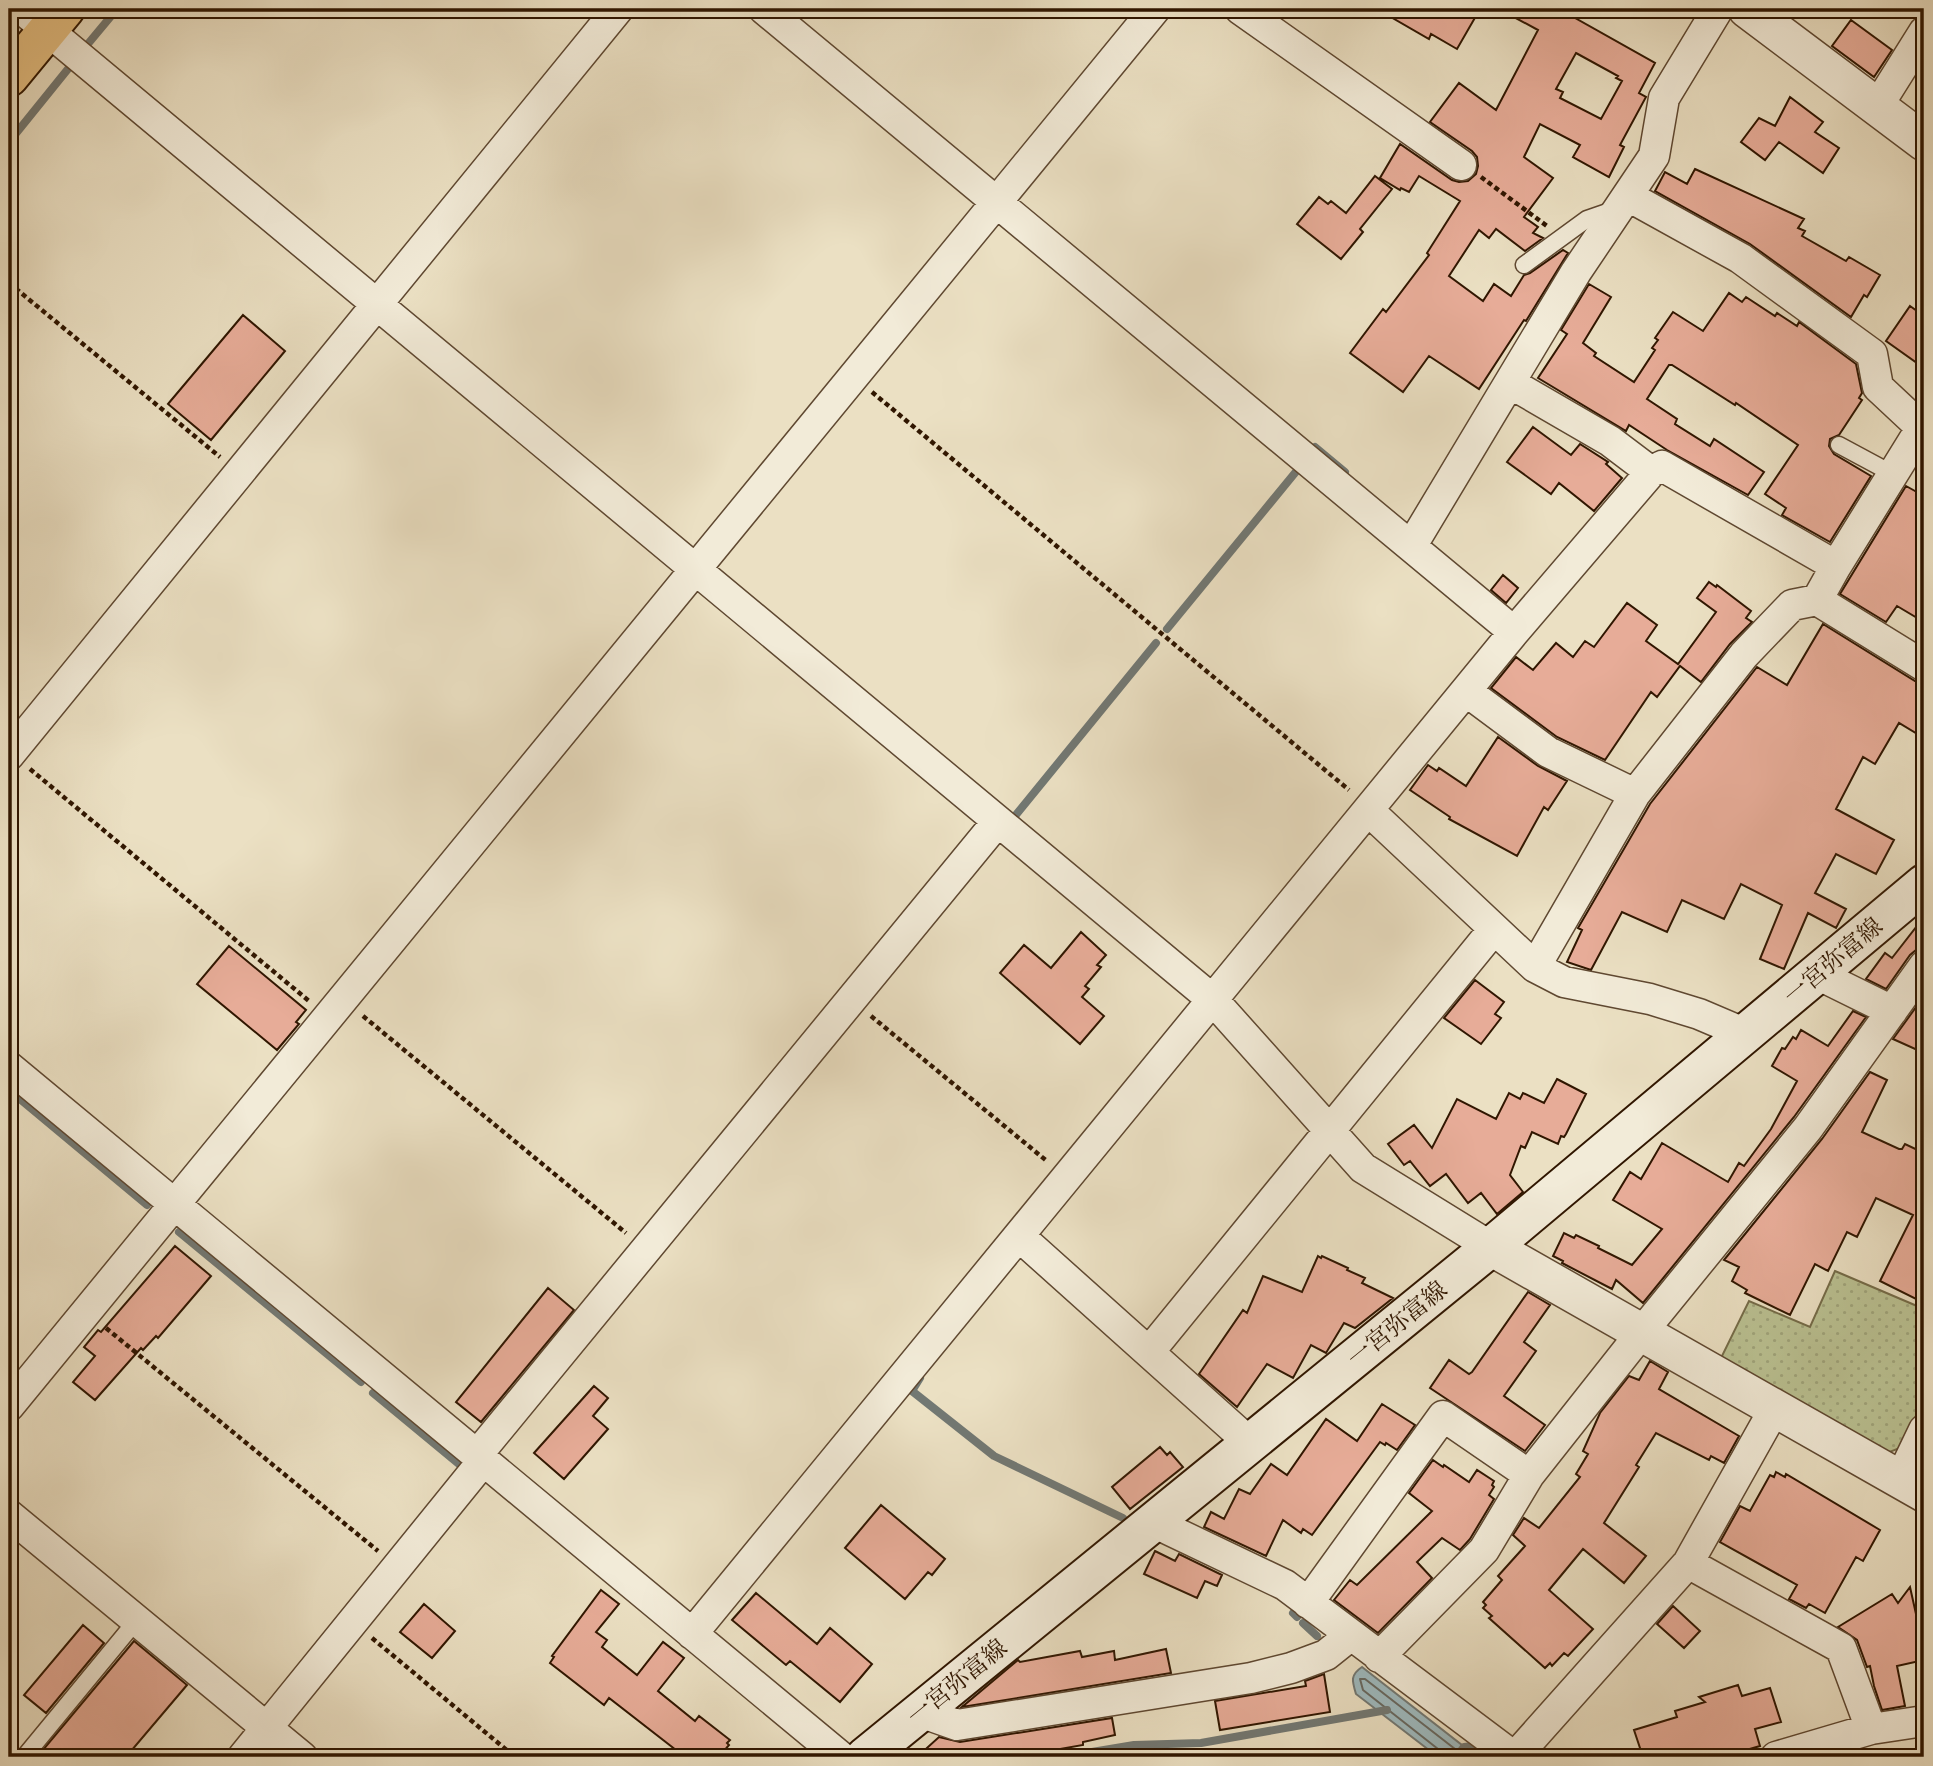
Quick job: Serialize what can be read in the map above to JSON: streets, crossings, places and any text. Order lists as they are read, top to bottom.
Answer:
{
  "streets": {
    "main road": ["一宮弥富線"]
  }
}
